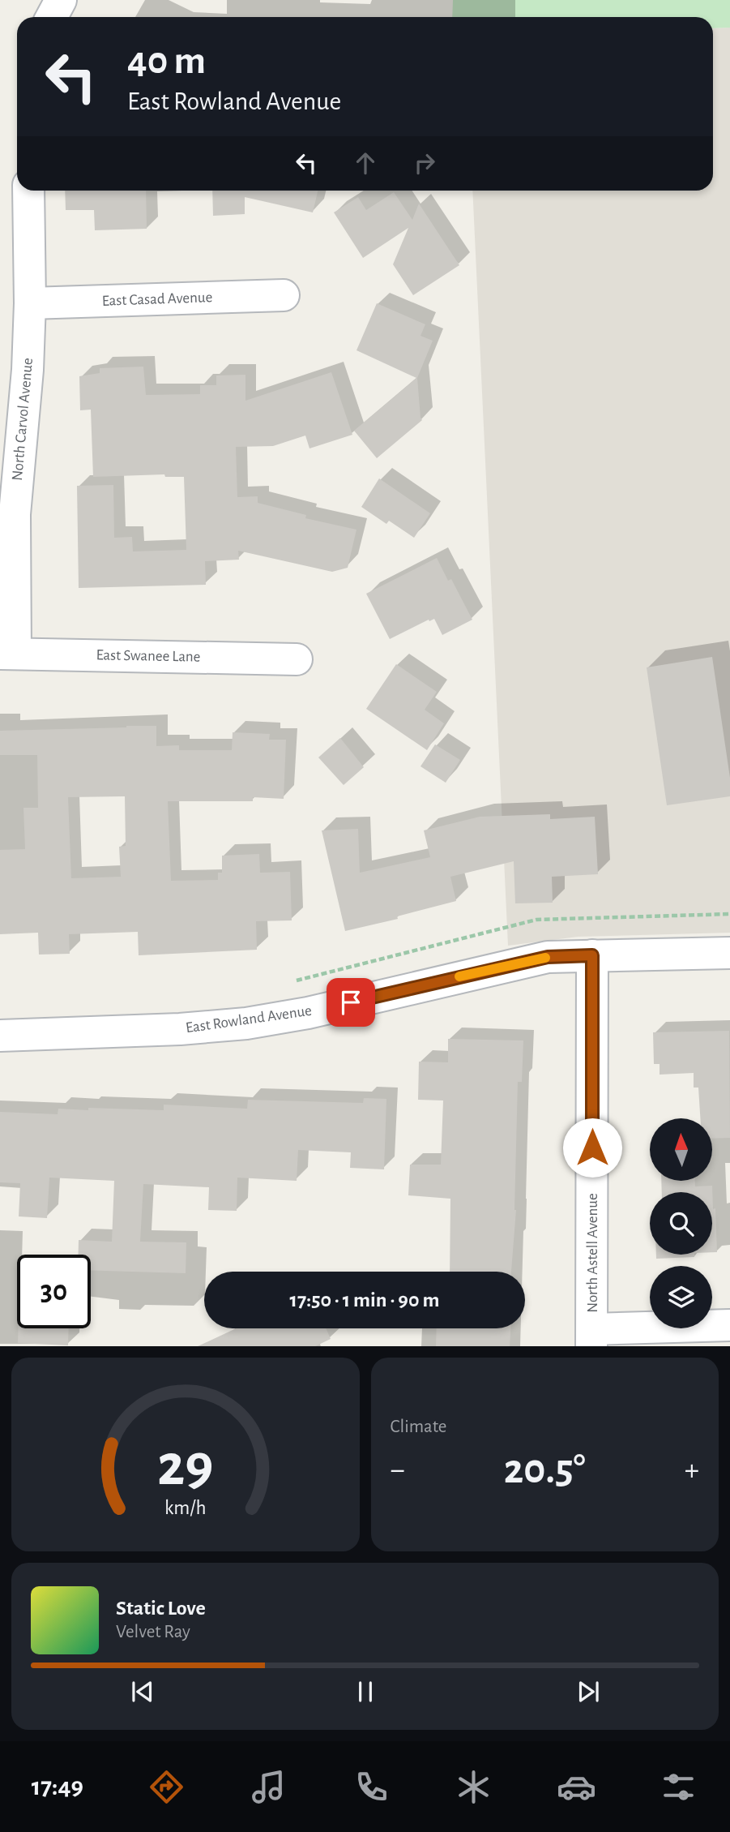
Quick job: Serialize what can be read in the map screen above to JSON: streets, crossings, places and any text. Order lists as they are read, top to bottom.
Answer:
{
  "streets": {
    "street": [
      "East Casad Avenue",
      "North Carvol Avenue",
      "East Swanee Lane",
      "East Rowland Avenue",
      "North Astell Avenue"
    ]
  },
  "crossings": [
    ["East Casad Avenue", "North Carvol Avenue"],
    ["North Carvol Avenue", "East Swanee Lane"],
    ["East Rowland Avenue", "North Astell Avenue"]
  ],
  "north": "top",
  "page": {
    "turn": ["40 m", "East Rowland Avenue"],
    "limit": "30",
    "trip": "17:50 · 1 min · 90 m",
    "tile": "Climate",
    "heat": ["−", "20.5°", "+"],
    "song": ["Static Love", "Velvet Ray"],
    "tabs": "17:49",
    "gauge": ["29", "km/h"]
  }
}
